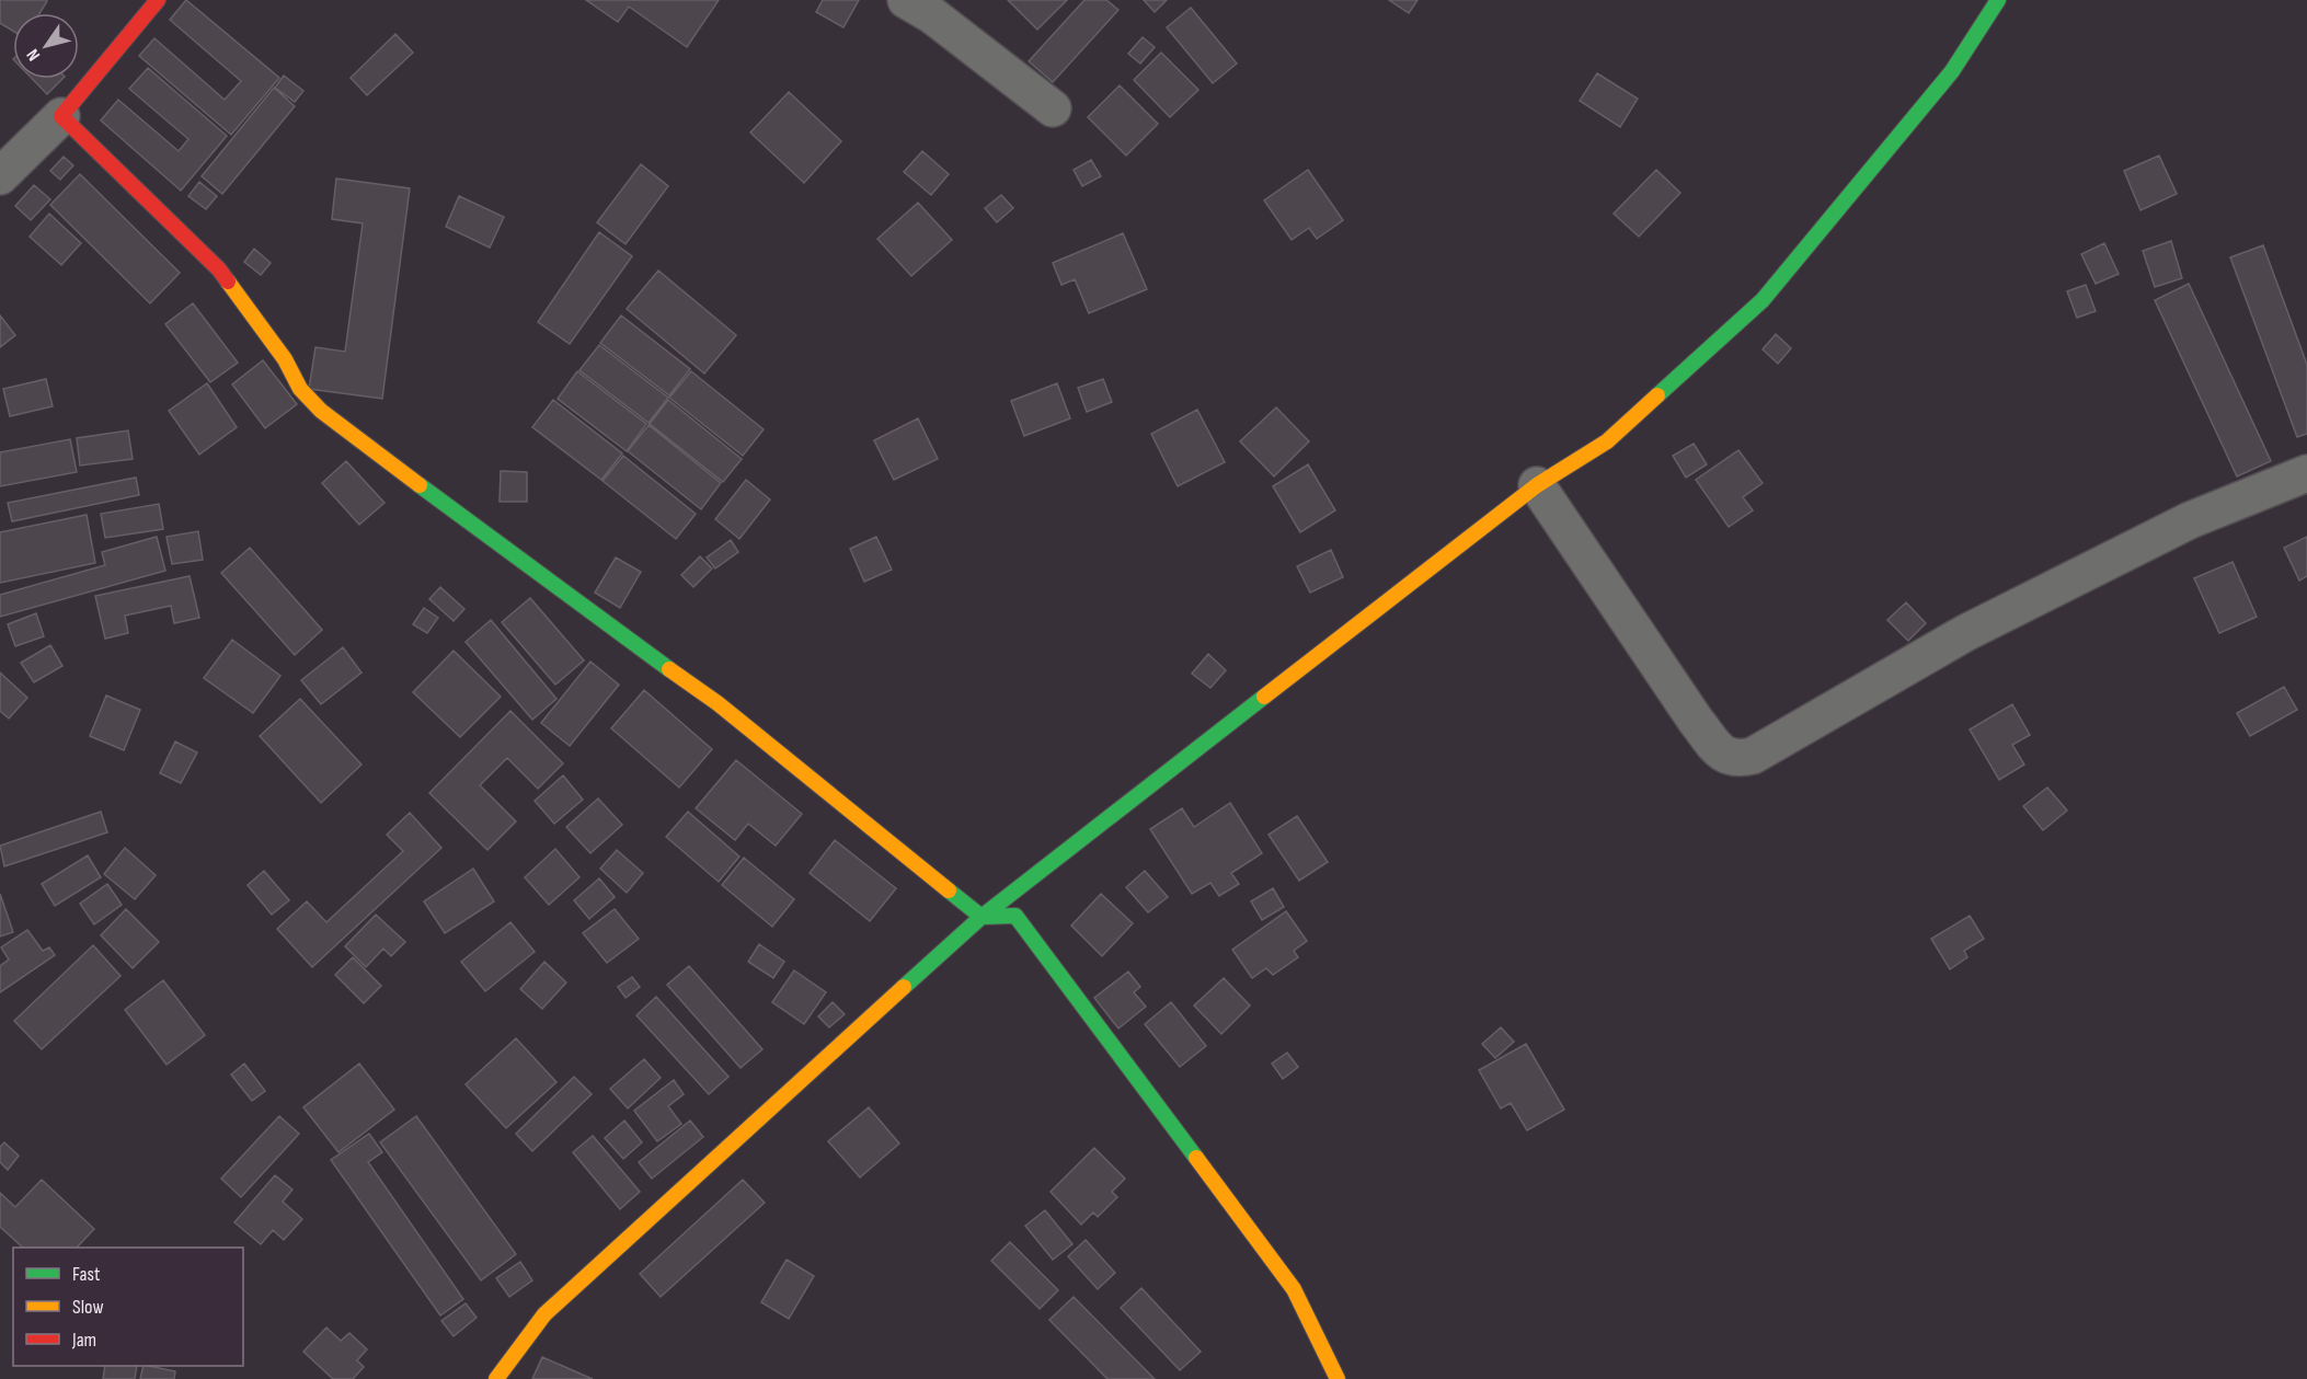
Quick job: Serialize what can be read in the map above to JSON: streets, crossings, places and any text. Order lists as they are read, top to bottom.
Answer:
{
  "legend": ["Fast", "Slow", "Jam"],
  "north": "bottom left"
}
